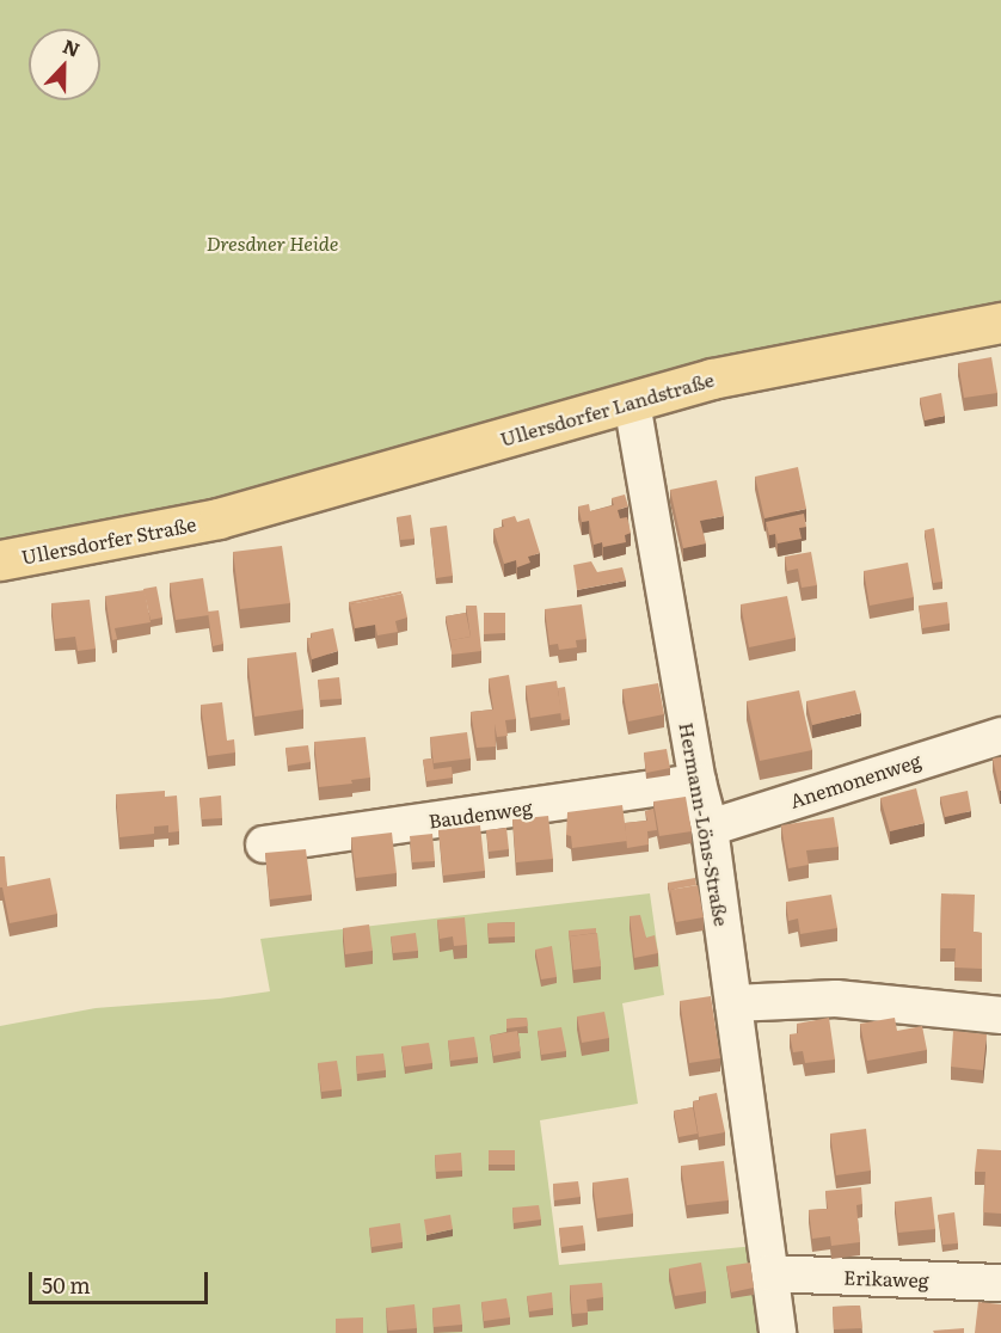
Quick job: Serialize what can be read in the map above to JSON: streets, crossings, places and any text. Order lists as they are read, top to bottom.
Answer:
{
  "streets": {
    "main road": ["Ullersdorfer Landstraße", "Ullersdorfer Straße"],
    "street": [
      "Anemonenweg",
      "Baudenweg",
      "Hermann-Löns-Straße",
      "Erikaweg"
    ]
  },
  "crossings": [
    ["Ullersdorfer Landstraße", "Ullersdorfer Straße"],
    ["Ullersdorfer Landstraße", "Hermann-Löns-Straße"],
    ["Anemonenweg", "Hermann-Löns-Straße"],
    ["Baudenweg", "Hermann-Löns-Straße"],
    ["Hermann-Löns-Straße", "Erikaweg"]
  ],
  "parks": ["Dresdner Heide"],
  "scale_bar": "50 m",
  "north": "top"
}
